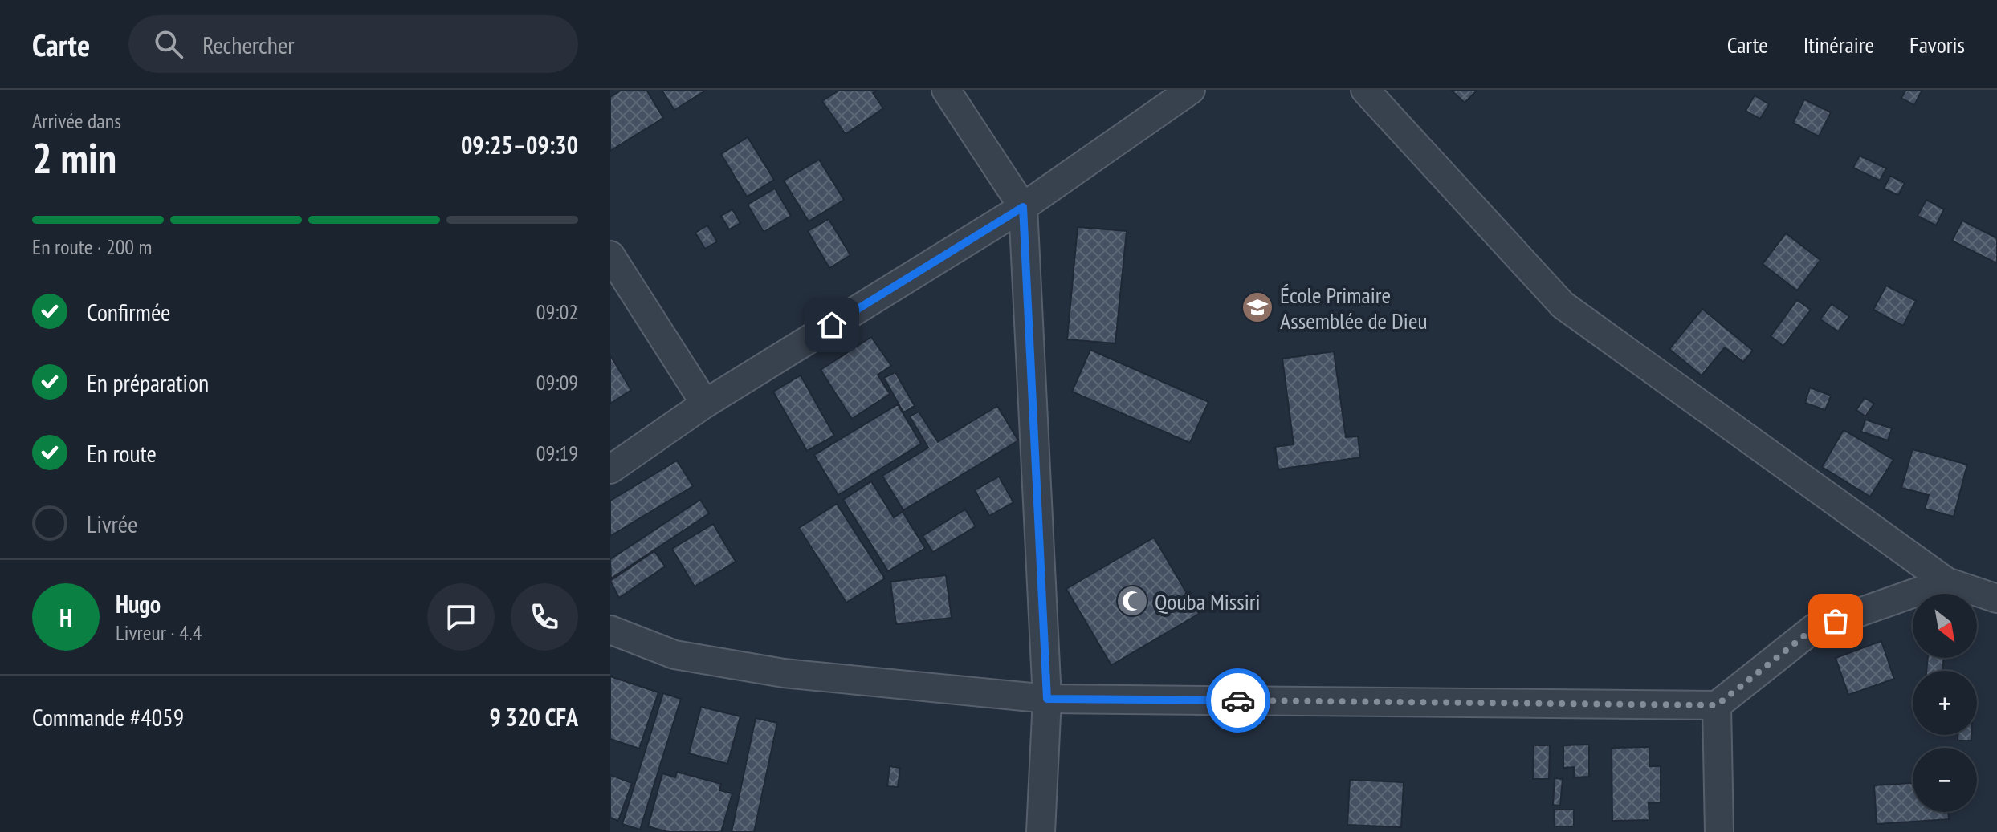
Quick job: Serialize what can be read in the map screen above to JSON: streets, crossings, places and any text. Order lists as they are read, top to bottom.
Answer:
{
  "places": {
    "school or university": ["École Primaire Assemblée de Dieu"],
    "mosque": ["Qouba Missiri"]
  },
  "north": "bottom right",
  "page": {
    "header": "Carte",
    "search": "Rechercher",
    "nav": ["Carte", "Itinéraire", "Favoris"],
    "heading": ["2 min", "Arrivée dans", "09:25–09:30"],
    "panel": [
      "Hugo",
      "Livreur · 4.4",
      "Commande #4059",
      "9 320 CFA"
    ],
    "bar": "En route · 200 m",
    "list": [
      ["Confirmée", "09:02"],
      ["En préparation", "09:09"],
      ["En route", "09:19"],
      "Livrée"
    ],
    "round": "H",
    "map_buttons": ["+", "−"]
  }
}
